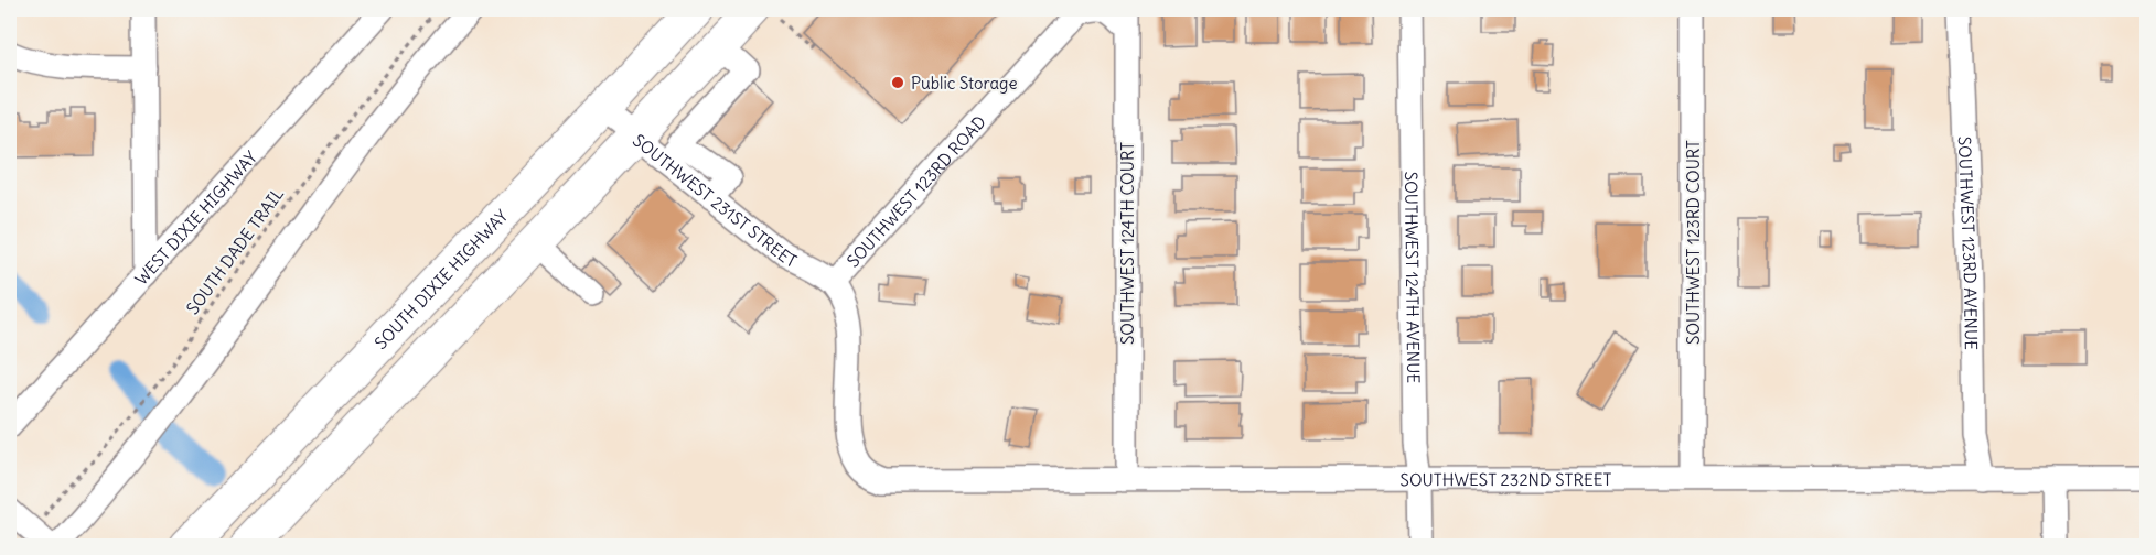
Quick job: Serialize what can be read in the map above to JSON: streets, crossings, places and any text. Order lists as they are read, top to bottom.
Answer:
{
  "streets": {
    "highway": ["SOUTH DIXIE HIGHWAY"],
    "street": [
      "SOUTHWEST 123RD ROAD",
      "SOUTHWEST 231ST STREET",
      "WEST DIXIE HIGHWAY",
      "SOUTHWEST 123RD COURT",
      "SOUTHWEST 124TH COURT",
      "SOUTHWEST 123RD AVENUE",
      "SOUTHWEST 124TH AVENUE",
      "SOUTHWEST 232ND STREET"
    ],
    "path": ["SOUTH DADE TRAIL"]
  },
  "crossings": [
    ["SOUTHWEST 123RD ROAD", "SOUTHWEST 231ST STREET"],
    ["SOUTHWEST 123RD ROAD", "SOUTHWEST 232ND STREET"],
    ["SOUTHWEST 231ST STREET", "SOUTH DIXIE HIGHWAY"],
    ["SOUTHWEST 231ST STREET", "SOUTHWEST 232ND STREET"],
    ["SOUTHWEST 123RD COURT", "SOUTHWEST 232ND STREET"],
    ["SOUTHWEST 124TH COURT", "SOUTHWEST 232ND STREET"],
    ["SOUTHWEST 123RD AVENUE", "SOUTHWEST 232ND STREET"],
    ["SOUTHWEST 124TH AVENUE", "SOUTHWEST 232ND STREET"]
  ],
  "places": ["Public Storage"]
}
